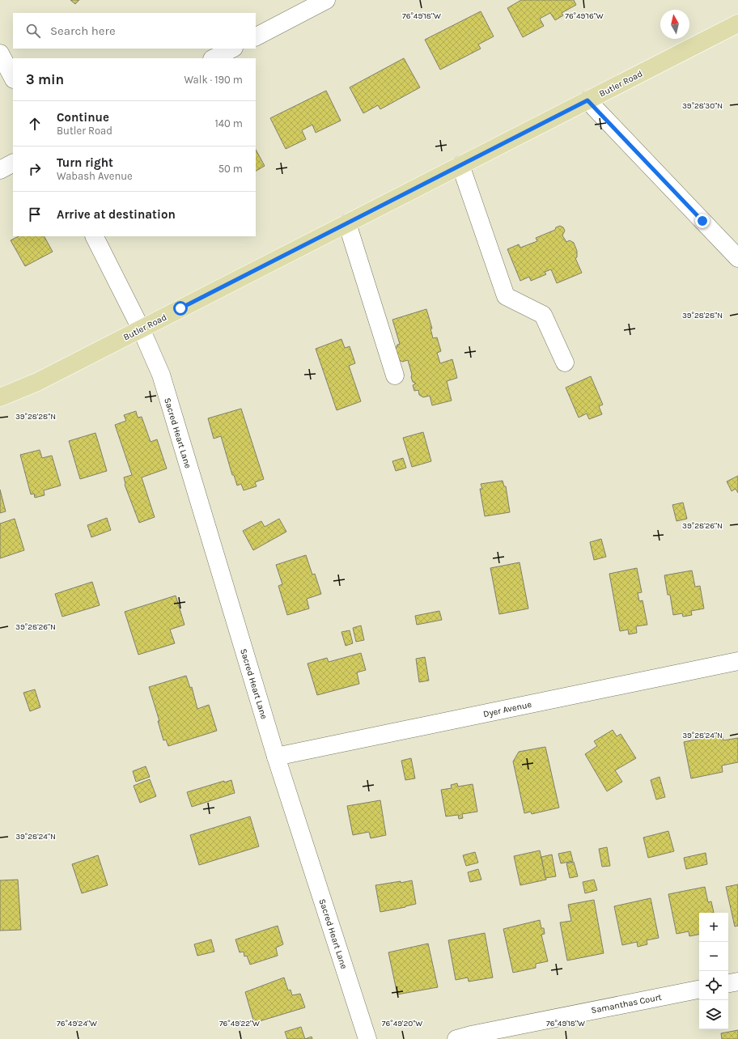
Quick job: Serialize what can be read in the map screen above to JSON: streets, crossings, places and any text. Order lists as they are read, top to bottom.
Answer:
{
  "streets": {
    "main road": ["Butler Road"],
    "street": ["Sacred Heart Lane", "Dyer Avenue", "Samanthas Court"]
  },
  "crossings": [
    ["Butler Road", "Sacred Heart Lane"],
    ["Sacred Heart Lane", "Dyer Avenue"]
  ],
  "north": "top",
  "page": {
    "search": "Search here",
    "heading": ["3 min", "Walk · 190 m"],
    "list": [
      ["Continue", "Butler Road", "140 m"],
      ["Turn right", "Wabash Avenue", "50 m"],
      "Arrive at destination"
    ],
    "map_buttons": ["+", "−"]
  },
  "coordinates": [
    "76°49'18\"W",
    "76°49'16\"W",
    "39°28'30\"N",
    "39°28'28\"N",
    "39°28'26\"N",
    "39°28'24\"N",
    "76°49'24\"W",
    "76°49'22\"W",
    "76°49'20\"W"
  ]
}
